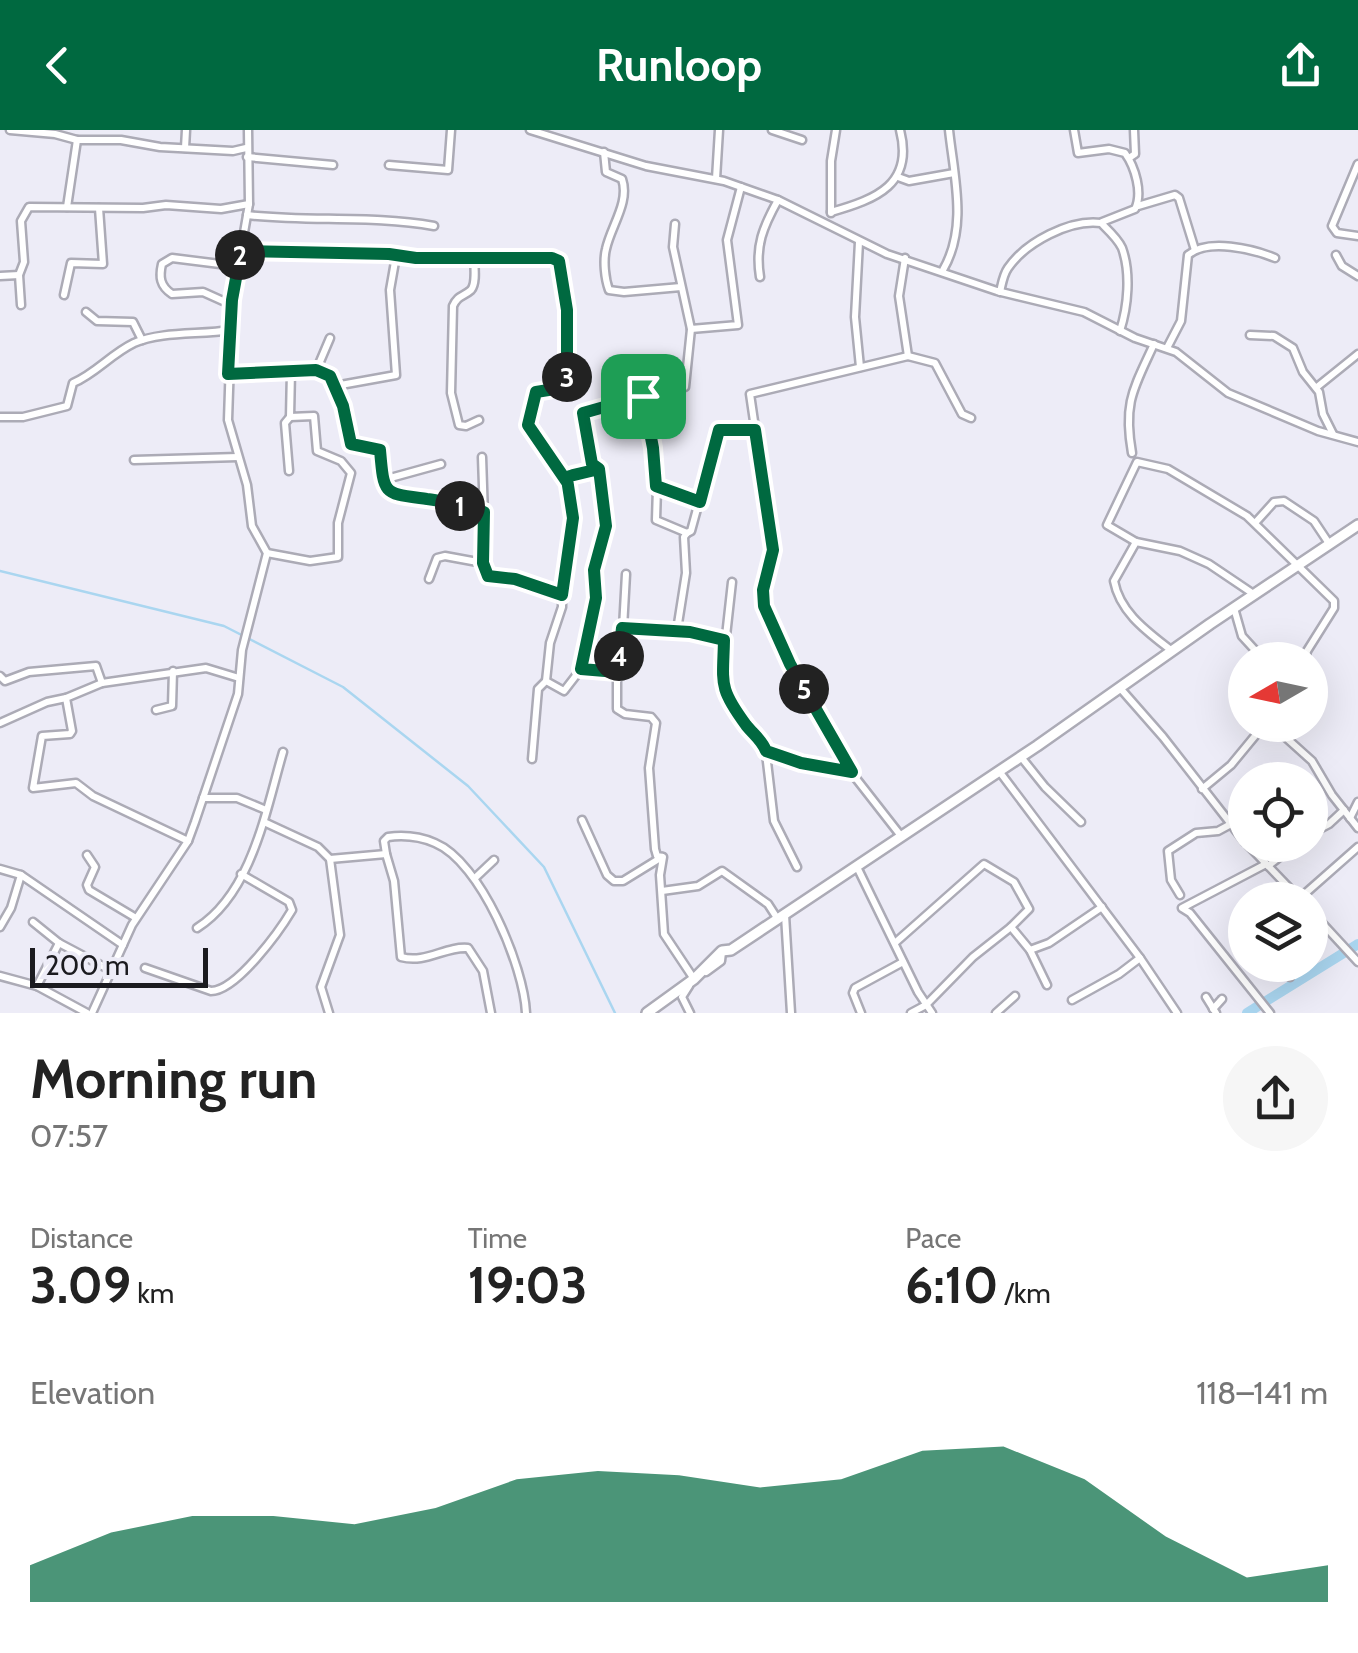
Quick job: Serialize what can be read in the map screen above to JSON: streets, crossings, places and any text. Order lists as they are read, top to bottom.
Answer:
{
  "scale_bar": "200 m",
  "north": "left",
  "page": {
    "header": "Runloop",
    "pins": [
      "2",
      "3",
      "1",
      "4",
      "5"
    ],
    "scale": "200 m",
    "heading": ["Morning run", "07:57"],
    "stats": [
      ["Distance", "3.09 km"],
      ["Time", "19:03"],
      ["Pace", "6:10 /km"]
    ],
    "chart": ["Elevation", "118–141 m"]
  }
}
